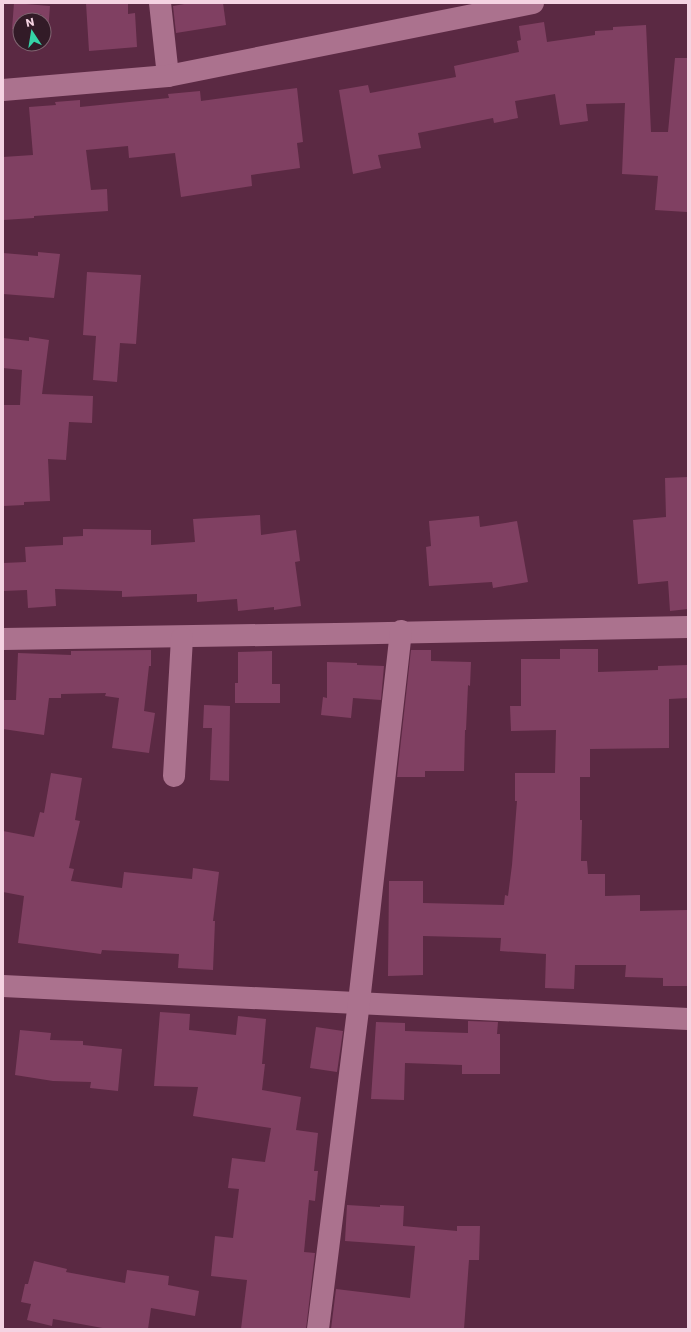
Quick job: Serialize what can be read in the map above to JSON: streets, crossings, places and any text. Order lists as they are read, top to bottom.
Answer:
{
  "north": "top"
}
